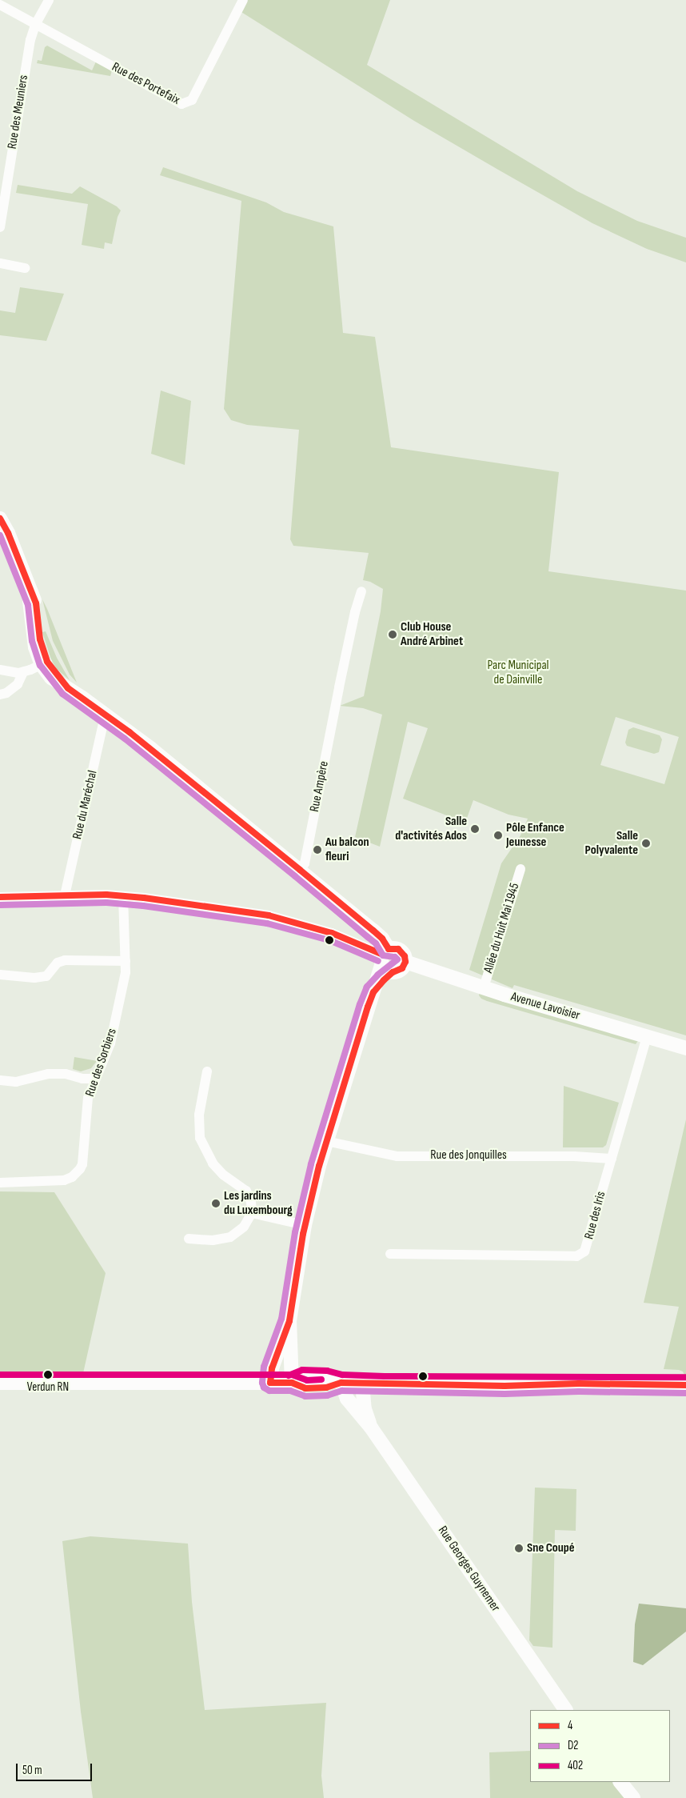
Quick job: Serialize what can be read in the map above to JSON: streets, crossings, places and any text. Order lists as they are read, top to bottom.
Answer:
{
  "streets": {
    "main road": ["Avenue Lavoisier", "Rue Georges Guynemer"],
    "street": [
      "Rue des Portefaix",
      "Rue des Meuniers",
      "Rue Ampère",
      "Rue du Maréchal",
      "Allée du Huit Mai 1945",
      "Rue des Sorbiers",
      "Rue des Jonquilles",
      "Rue des Iris"
    ]
  },
  "crossings": [
    ["Rue des Portefaix", "Rue des Meuniers"],
    ["Allée du Huit Mai 1945", "Avenue Lavoisier"],
    ["Avenue Lavoisier", "Rue des Iris"],
    ["Rue des Jonquilles", "Rue des Iris"]
  ],
  "parks": ["Parc Municipal de Dainville"],
  "places": [
    "Club House André Arbinet",
    "Salle d'activités Ados",
    "Pôle Enfance Jeunesse",
    "Salle Polyvalente",
    "Au balcon fleuri",
    "Les jardins du Luxembourg",
    "Verdun RN",
    "Sne Coupé"
  ],
  "lines": ["transit line 4", "transit line D2", "transit line 402"],
  "legend": ["4", "D2", "402"],
  "scale_bar": "50 m"
}
